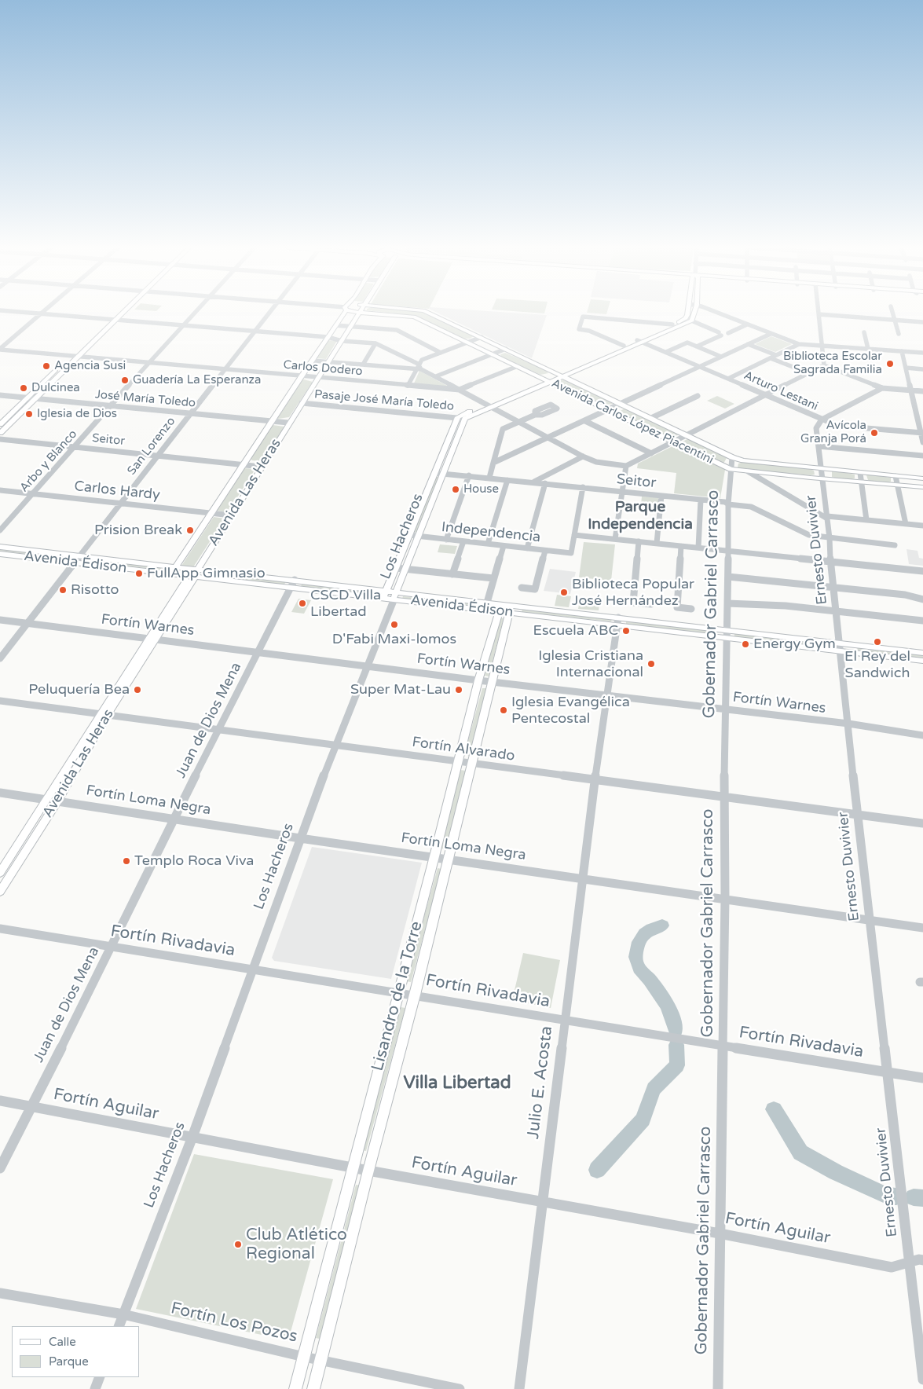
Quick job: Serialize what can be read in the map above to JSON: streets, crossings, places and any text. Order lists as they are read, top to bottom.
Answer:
{
  "streets": {
    "main road": [
      "Avenida Carlos López Piacentini",
      "Avenida Las Heras",
      "Los Hacheros",
      "Avenida Édison",
      "Lisandro de la Torre"
    ],
    "street": [
      "Carlos Dodero",
      "Arturo Lestani",
      "José María Toledo",
      "Pasaje José María Toledo",
      "Seitor",
      "San Lorenzo",
      "Arbo y Blanco",
      "Carlos Hardy",
      "Independencia",
      "Ernesto Duvivier",
      "Gobernador Gabriel Carrasco",
      "Fortín Warnes",
      "Juan de Dios Mena",
      "Fortín Alvarado",
      "Fortín Loma Negra",
      "Fortín Rivadavia",
      "Julio E. Acosta",
      "Fortín Aguilar",
      "Fortín Los Pozos"
    ]
  },
  "crossings": [
    ["Carlos Dodero", "San Lorenzo"],
    ["Carlos Dodero", "Arbo y Blanco"],
    ["Carlos Dodero", "Avenida Las Heras"],
    ["Arturo Lestani", "Ernesto Duvivier"],
    ["José María Toledo", "San Lorenzo"],
    ["José María Toledo", "Arbo y Blanco"],
    ["José María Toledo", "Avenida Las Heras"],
    ["Pasaje José María Toledo", "Avenida Las Heras"],
    ["Pasaje José María Toledo", "Los Hacheros"],
    ["Avenida Carlos López Piacentini", "Ernesto Duvivier"],
    ["Avenida Carlos López Piacentini", "Gobernador Gabriel Carrasco"],
    ["Seitor", "San Lorenzo"],
    ["Seitor", "Arbo y Blanco"],
    ["Seitor", "Avenida Las Heras"],
    ["Seitor", "Los Hacheros"],
    ["Seitor", "Ernesto Duvivier"],
    ["Seitor", "Gobernador Gabriel Carrasco"],
    ["San Lorenzo", "Carlos Hardy"],
    ["San Lorenzo", "Avenida Édison"],
    ["San Lorenzo", "Fortín Warnes"],
    ["Arbo y Blanco", "Carlos Hardy"],
    ["Carlos Hardy", "Avenida Las Heras"],
    ["Avenida Las Heras", "Avenida Édison"],
    ["Avenida Las Heras", "Fortín Warnes"],
    ["Avenida Las Heras", "Fortín Alvarado"],
    ["Avenida Las Heras", "Fortín Loma Negra"],
    ["Independencia", "Los Hacheros"],
    ["Los Hacheros", "Avenida Édison"],
    ["Los Hacheros", "Fortín Warnes"],
    ["Los Hacheros", "Fortín Alvarado"],
    ["Los Hacheros", "Fortín Loma Negra"],
    ["Los Hacheros", "Fortín Rivadavia"],
    ["Los Hacheros", "Fortín Aguilar"],
    ["Los Hacheros", "Fortín Los Pozos"],
    ["Ernesto Duvivier", "Avenida Édison"],
    ["Ernesto Duvivier", "Fortín Warnes"],
    ["Ernesto Duvivier", "Fortín Alvarado"],
    ["Ernesto Duvivier", "Fortín Loma Negra"],
    ["Ernesto Duvivier", "Fortín Rivadavia"],
    ["Ernesto Duvivier", "Fortín Aguilar"],
    ["Avenida Édison", "Gobernador Gabriel Carrasco"],
    ["Avenida Édison", "Juan de Dios Mena"],
    ["Avenida Édison", "Lisandro de la Torre"],
    ["Avenida Édison", "Julio E. Acosta"],
    ["Gobernador Gabriel Carrasco", "Fortín Warnes"],
    ["Gobernador Gabriel Carrasco", "Fortín Alvarado"],
    ["Gobernador Gabriel Carrasco", "Fortín Loma Negra"],
    ["Gobernador Gabriel Carrasco", "Fortín Rivadavia"],
    ["Gobernador Gabriel Carrasco", "Fortín Aguilar"],
    ["Fortín Warnes", "Juan de Dios Mena"],
    ["Fortín Warnes", "Lisandro de la Torre"],
    ["Fortín Warnes", "Julio E. Acosta"],
    ["Juan de Dios Mena", "Fortín Alvarado"],
    ["Juan de Dios Mena", "Fortín Loma Negra"],
    ["Juan de Dios Mena", "Fortín Rivadavia"],
    ["Juan de Dios Mena", "Fortín Aguilar"],
    ["Fortín Alvarado", "Lisandro de la Torre"],
    ["Fortín Alvarado", "Julio E. Acosta"],
    ["Fortín Loma Negra", "Lisandro de la Torre"],
    ["Fortín Loma Negra", "Julio E. Acosta"],
    ["Fortín Rivadavia", "Lisandro de la Torre"],
    ["Fortín Rivadavia", "Julio E. Acosta"],
    ["Lisandro de la Torre", "Fortín Aguilar"],
    ["Lisandro de la Torre", "Fortín Los Pozos"],
    ["Julio E. Acosta", "Fortín Aguilar"]
  ],
  "districts": ["Parque Independencia", "Villa Libertad"],
  "places": [
    "Biblioteca Escolar Sagrada Familia",
    "Agencia Susi",
    "Guadería La Esperanza",
    "Dulcinea",
    "Iglesia de Dios",
    "Avícola Granja Porá",
    "House",
    "Prision Break",
    "FullApp Gimnasio",
    "Risotto",
    "Biblioteca Popular José Hernández",
    "CSCD Villa Libertad",
    "D'Fabi Maxi-lomos",
    "Escuela ABC",
    "El Rey del Sandwich",
    "Energy Gym",
    "Iglesia Cristiana Internacional",
    "Peluquería Bea",
    "Super Mat-Lau",
    "Iglesia Evangélica Pentecostal",
    "Templo Roca Viva",
    "Club Atlético Regional"
  ],
  "legend": ["Calle", "Parque"]
}
